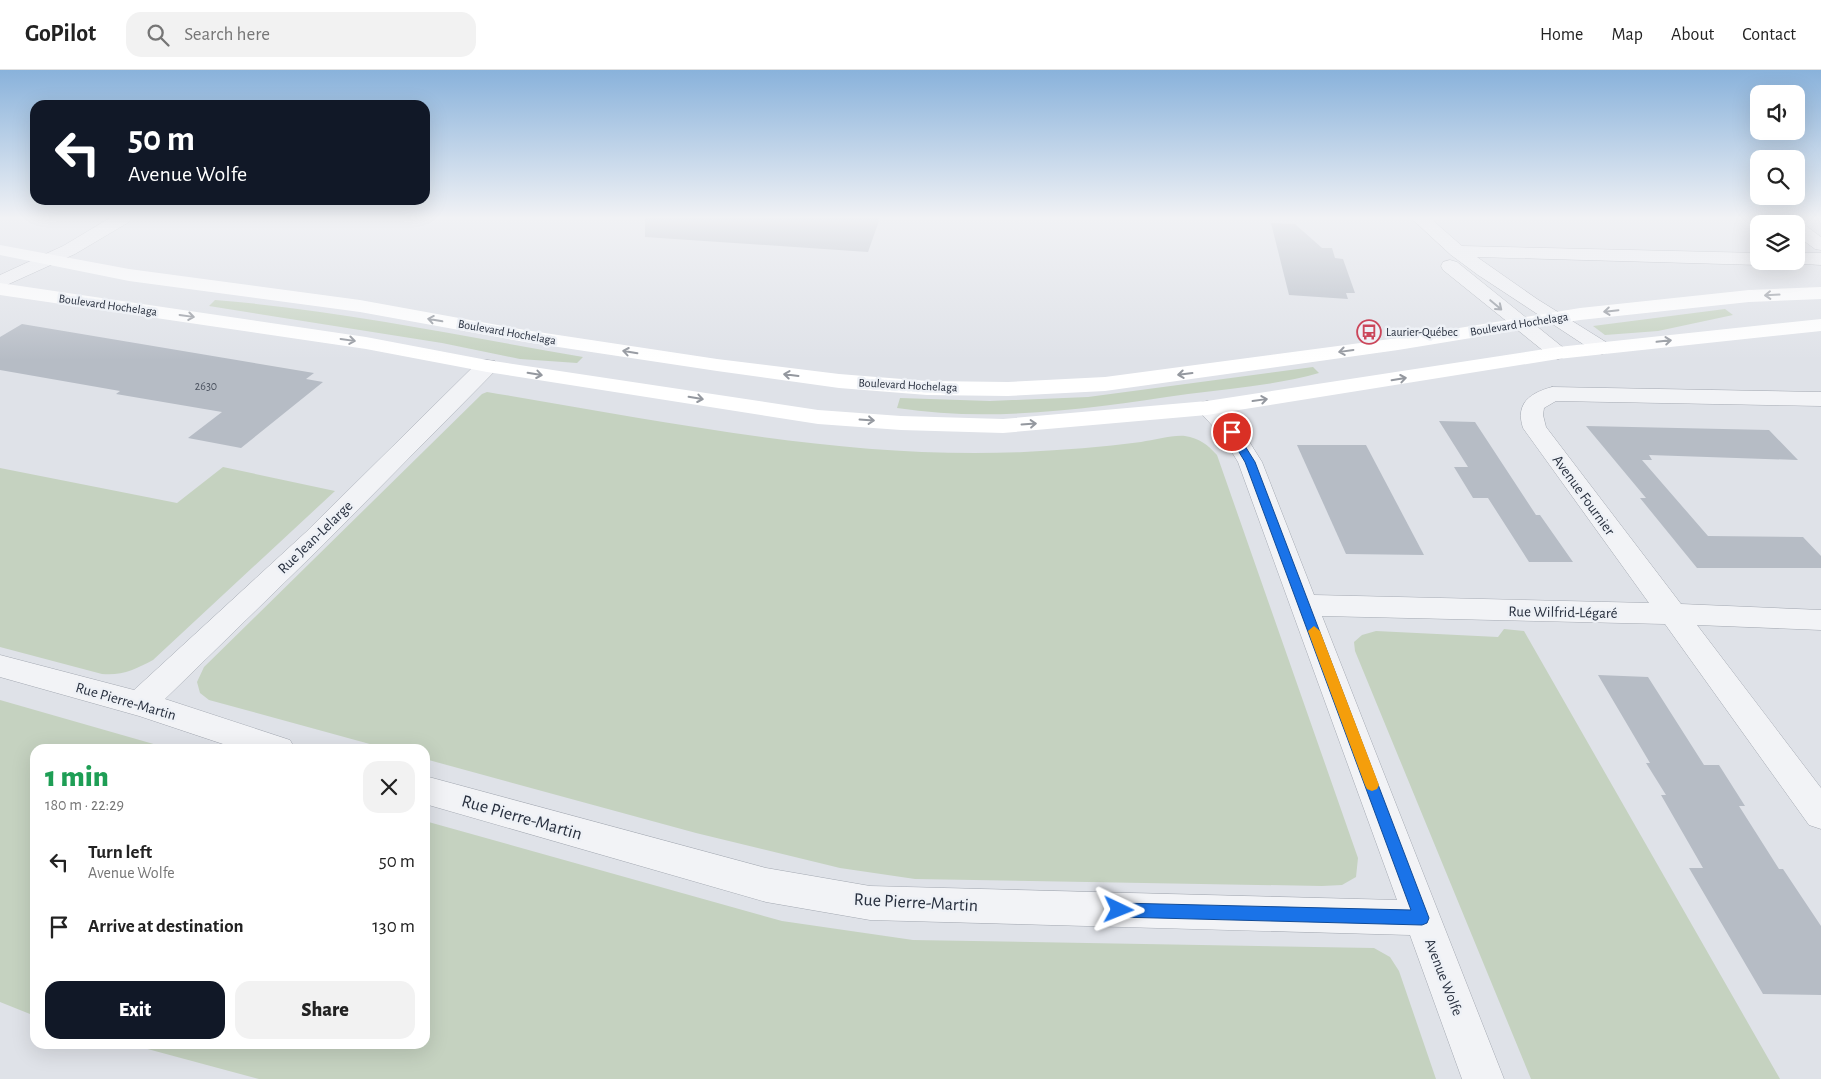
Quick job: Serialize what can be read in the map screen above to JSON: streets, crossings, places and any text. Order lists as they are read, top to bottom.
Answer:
{
  "streets": {
    "main road": ["Boulevard Hochelaga"],
    "street": [
      "Avenue Fournier",
      "Rue Jean-Lelarge",
      "Rue Wilfrid-Légaré",
      "Rue Pierre-Martin",
      "Avenue Wolfe"
    ]
  },
  "crossings": [
    ["Boulevard Hochelaga", "Rue Jean-Lelarge"],
    ["Boulevard Hochelaga", "Avenue Wolfe"],
    ["Avenue Fournier", "Rue Wilfrid-Légaré"],
    ["Rue Jean-Lelarge", "Rue Pierre-Martin"],
    ["Rue Wilfrid-Légaré", "Avenue Wolfe"],
    ["Rue Pierre-Martin", "Avenue Wolfe"]
  ],
  "places": {
    "bus stop": ["Laurier-Québec"]
  },
  "house_numbers": ["2630"],
  "page": {
    "header": "GoPilot",
    "search": "Search here",
    "nav": [
      "Home",
      "Map",
      "About",
      "Contact"
    ],
    "turn": ["50 m", "Avenue Wolfe"],
    "heading": ["1 min", "180 m · 22:29"],
    "list": [
      {
        "name": "Turn left",
        "note": "Avenue Wolfe",
        "value": "50 m"
      },
      {
        "name": "Arrive at destination",
        "value": "130 m"
      }
    ],
    "buttons": ["Exit", "Share"]
  }
}
